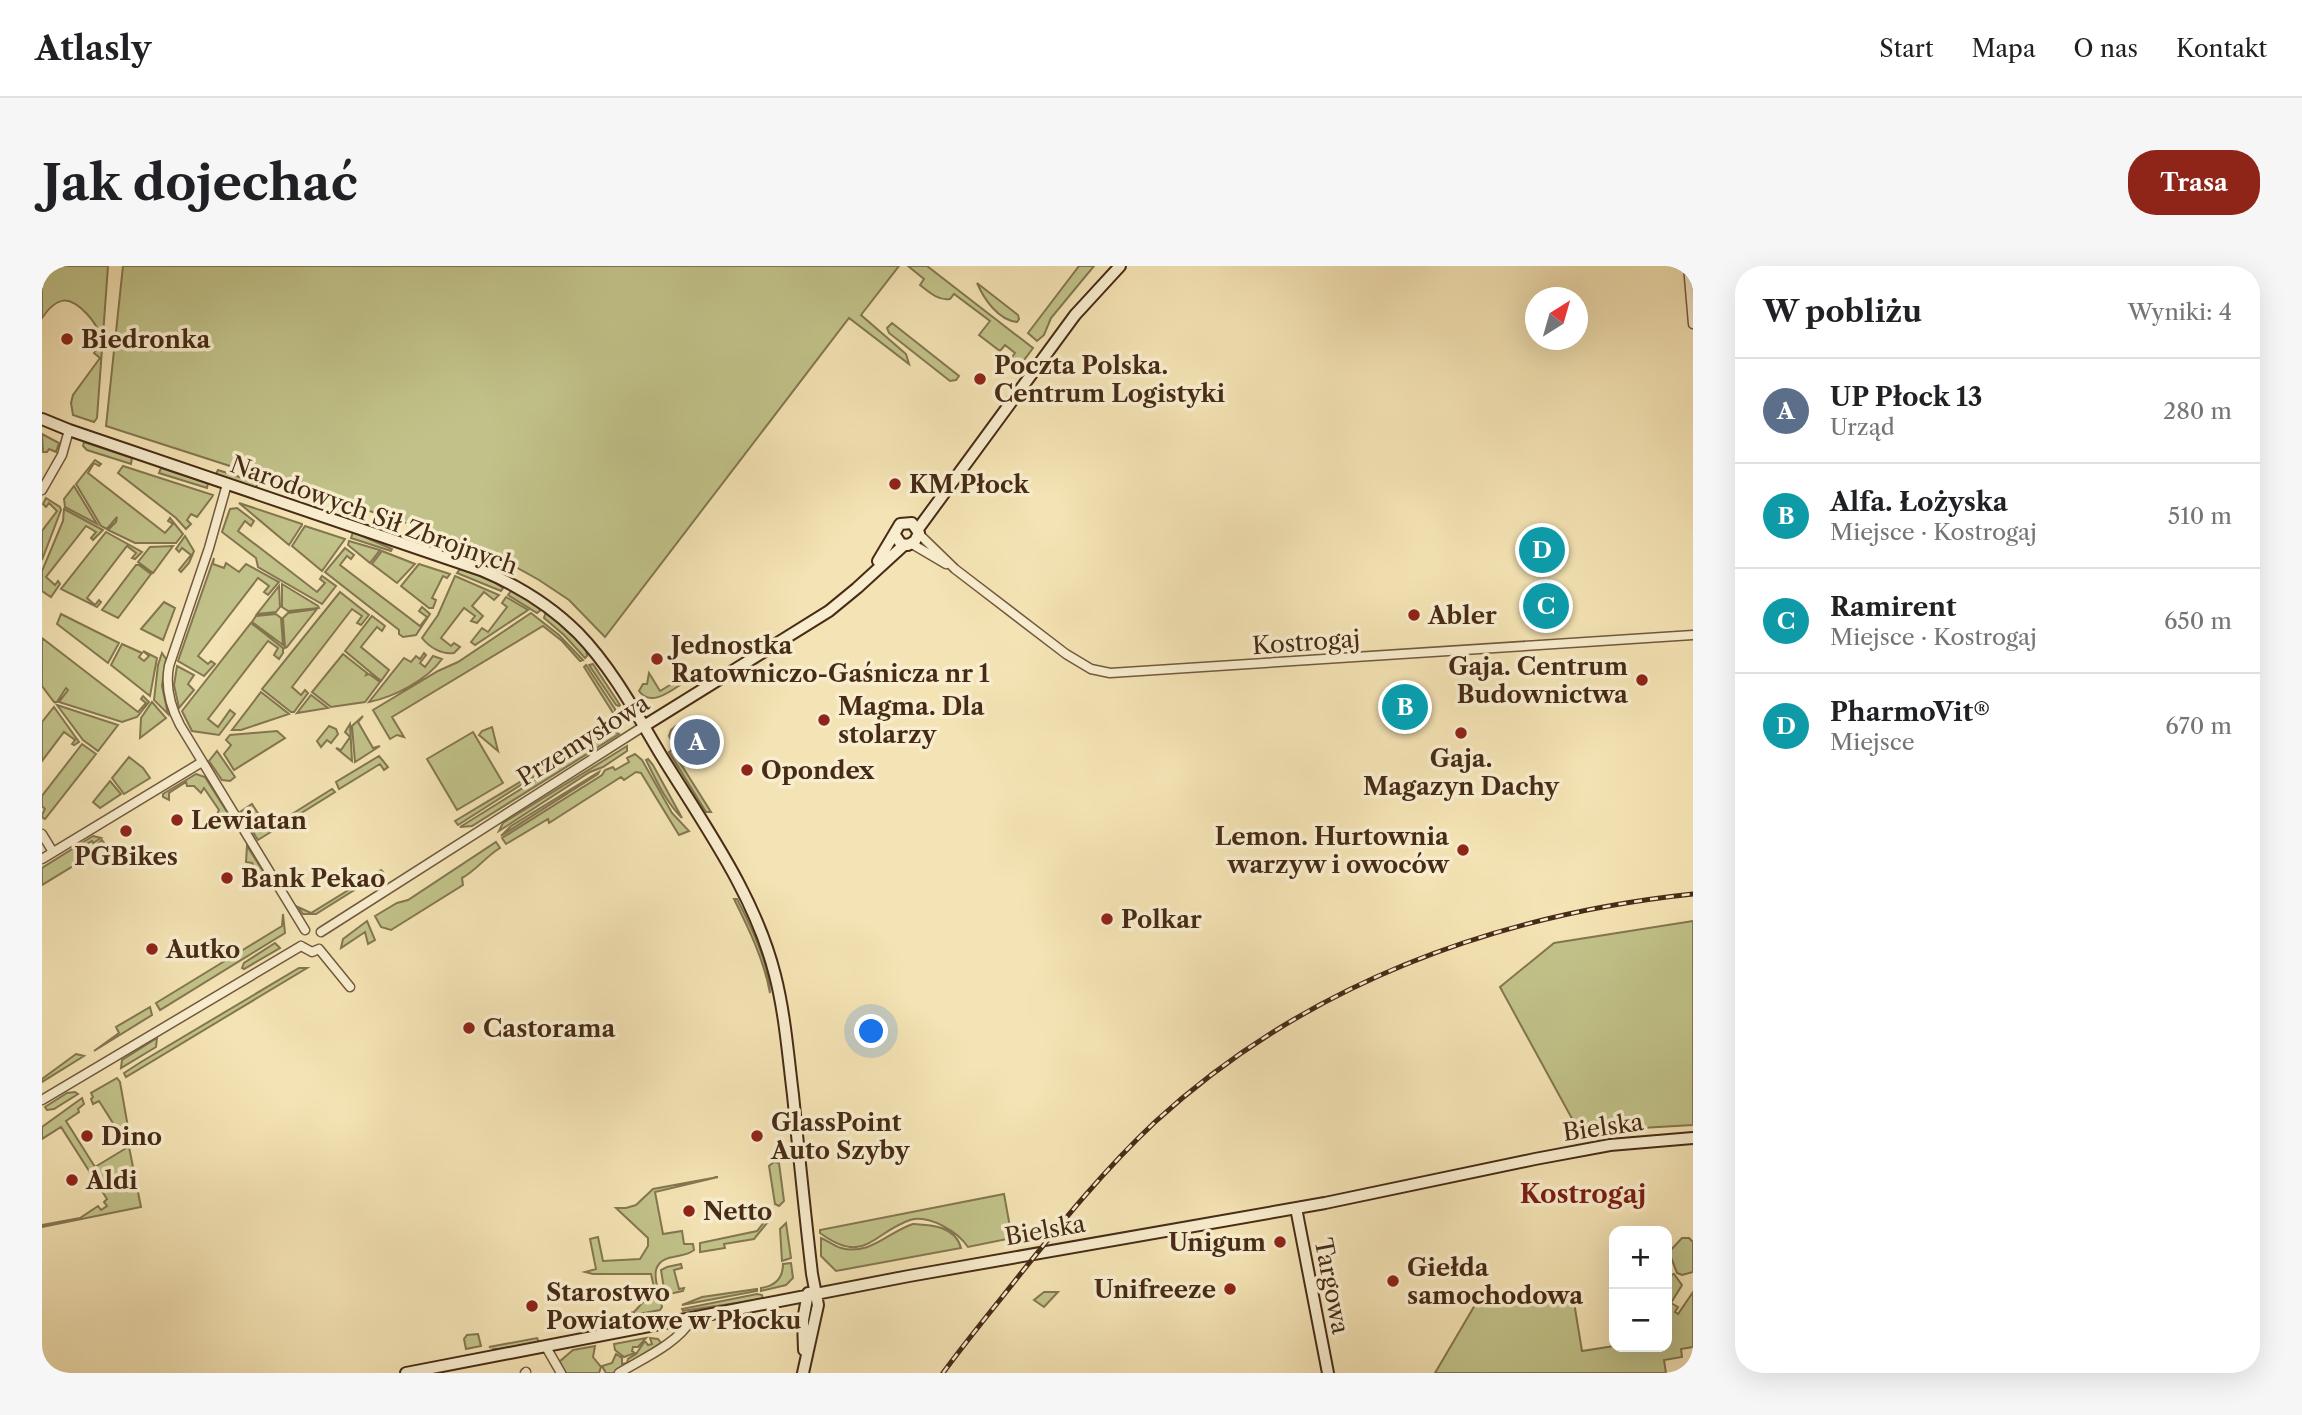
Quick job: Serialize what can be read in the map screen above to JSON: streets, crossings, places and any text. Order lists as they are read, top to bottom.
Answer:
{
  "streets": {
    "street": [
      "Narodowych Sił Zbrojnych",
      "Kostrogaj",
      "Przemysłowa",
      "Bielska",
      "Targowa"
    ]
  },
  "crossings": [
    ["Narodowych Sił Zbrojnych", "Przemysłowa"],
    ["Narodowych Sił Zbrojnych", "Bielska"],
    ["Kostrogaj", "Przemysłowa"],
    ["Bielska", "Targowa"]
  ],
  "districts": ["Kostrogaj"],
  "places": [
    "Biedronka",
    "Poczta Polska. Centrum Logistyki",
    "KM Płock",
    "Abler",
    "Jednostka Ratowniczo-Gaśnicza nr 1",
    "Gaja. Centrum Budownictwa",
    "Magma. Dla stolarzy",
    "Gaja. Magazyn Dachy",
    "Opondex",
    "Lewiatan",
    "PGBikes",
    "Lemon. Hurtownia warzyw i owoców",
    "Bank Pekao",
    "Polkar",
    "Autko",
    "Castorama",
    "Dino",
    "GlassPoint Auto Szyby",
    "Aldi",
    "Netto",
    "Unigum",
    "Giełda samochodowa",
    "Unifreeze",
    "Starostwo Powiatowe w Płocku"
  ],
  "north": "top right",
  "page": {
    "header": "Atlasly",
    "nav": [
      "Start",
      "Mapa",
      "O nas",
      "Kontakt"
    ],
    "buttons": "Trasa",
    "title": "Jak dojechać",
    "heading": ["W pobliżu", "Wyniki: 4"],
    "list": [
      {
        "mark": "A",
        "name": "UP Płock 13",
        "note": "Urząd",
        "value": "280 m"
      },
      {
        "mark": "B",
        "name": "Alfa. Łożyska",
        "note": "Miejsce · Kostrogaj",
        "value": "510 m"
      },
      {
        "mark": "C",
        "name": "Ramirent",
        "note": "Miejsce · Kostrogaj",
        "value": "650 m"
      },
      {
        "mark": "D",
        "name": "PharmoVit®",
        "note": "Miejsce",
        "value": "670 m"
      }
    ],
    "pins": [
      "D",
      "C",
      "B",
      "A"
    ],
    "map_buttons": ["+", "−"]
  }
}
